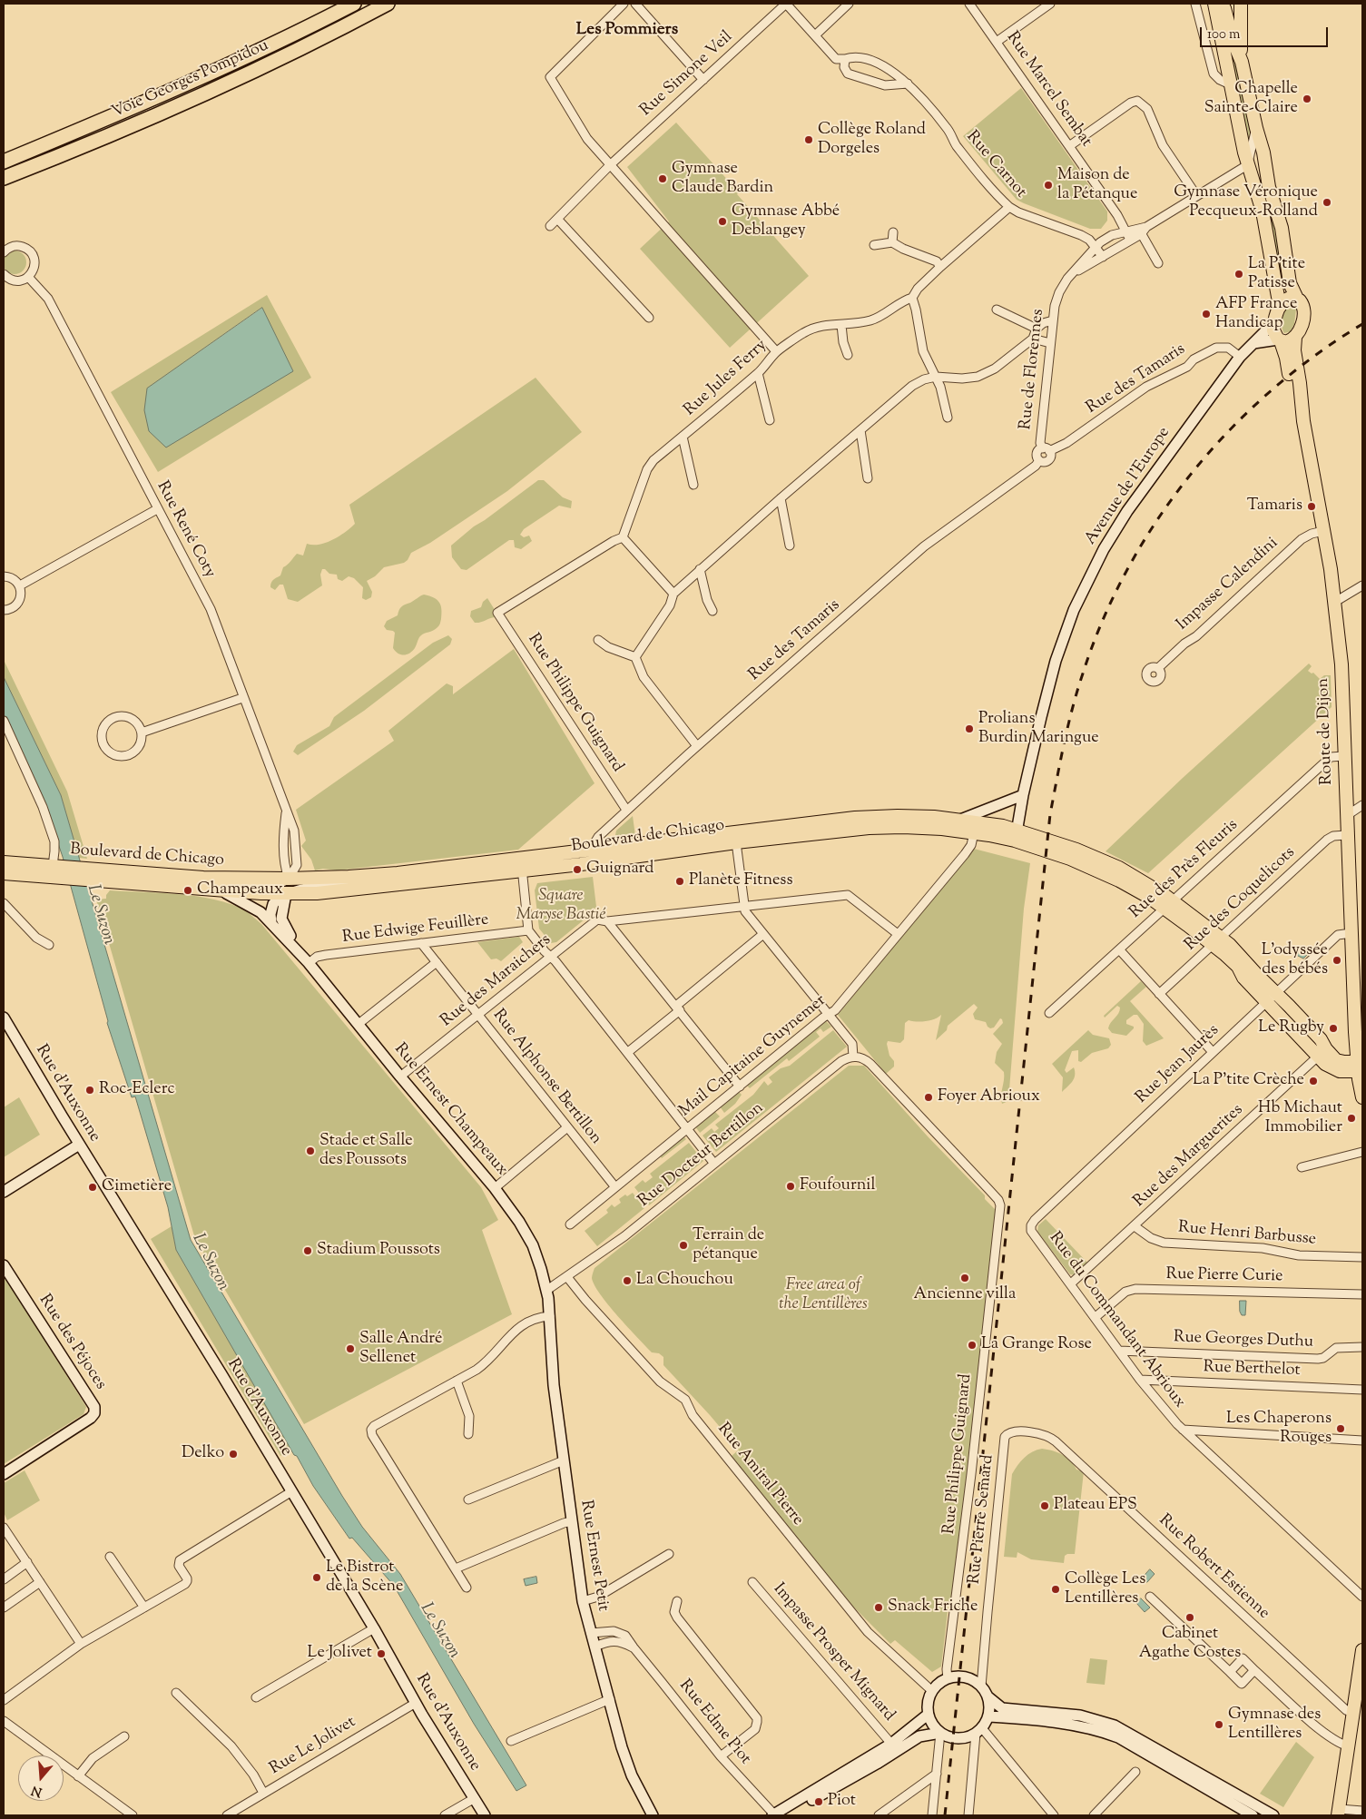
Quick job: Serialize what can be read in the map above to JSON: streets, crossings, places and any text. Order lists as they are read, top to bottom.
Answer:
{
  "streets": {
    "highway": ["Voie Georges Pompidou"],
    "main road": [
      "Avenue de l'Europe",
      "Route de Dijon",
      "Boulevard de Chicago",
      "Rue d'Auxonne",
      "Rue Ernest Champeaux",
      "Rue des Péjoces",
      "Rue Ernest Petit"
    ],
    "street": [
      "Rue Simone Veil",
      "Rue Marcel Sembat",
      "Rue Carnot",
      "Rue de Florennes",
      "Rue Jules Ferry",
      "Rue des Tamaris",
      "Rue René Coty",
      "Impasse Calendini",
      "Rue Philippe Guignard",
      "Rue des Près Fleuris",
      "Rue des Coquelicots",
      "Rue Edwige Feuillère",
      "Rue des Maraichers",
      "Mail Capitaine Guynemer",
      "Rue Jean Jaurès",
      "Rue Alphonse Bertillon",
      "Rue Docteur Bertillon",
      "Rue des Marguerites",
      "Rue Henri Barbusse",
      "Rue Pierre Curie",
      "Rue du Commandant Abrioux",
      "Rue Georges Duthu",
      "Rue Berthelot",
      "Rue Amiral Pierre",
      "Rue Pierre Semard",
      "Rue Robert Estienne",
      "Impasse Prosper Mignard",
      "Rue Edme Piot",
      "Rue Le Jolivet"
    ]
  },
  "crossings": [
    ["Rue Simone Veil", "Rue Carnot"],
    ["Rue Marcel Sembat", "Rue de Florennes"],
    ["Rue Carnot", "Rue de Florennes"],
    ["Rue Carnot", "Rue Jules Ferry"],
    ["Rue de Florennes", "Rue des Tamaris"],
    ["Rue Jules Ferry", "Rue Philippe Guignard"],
    ["Rue des Tamaris", "Avenue de l'Europe"],
    ["Rue des Tamaris", "Rue Philippe Guignard"],
    ["Rue des Tamaris", "Boulevard de Chicago"],
    ["Avenue de l'Europe", "Route de Dijon"],
    ["Avenue de l'Europe", "Boulevard de Chicago"],
    ["Rue René Coty", "Boulevard de Chicago"],
    ["Impasse Calendini", "Route de Dijon"],
    ["Rue Philippe Guignard", "Rue Docteur Bertillon"],
    ["Rue Philippe Guignard", "Rue Amiral Pierre"],
    ["Rue Philippe Guignard", "Rue Pierre Semard"],
    ["Route de Dijon", "Rue des Près Fleuris"],
    ["Route de Dijon", "Rue des Coquelicots"],
    ["Route de Dijon", "Rue Jean Jaurès"],
    ["Boulevard de Chicago", "Rue des Près Fleuris"],
    ["Boulevard de Chicago", "Rue des Coquelicots"],
    ["Boulevard de Chicago", "Mail Capitaine Guynemer"],
    ["Boulevard de Chicago", "Rue Ernest Champeaux"],
    ["Rue Edwige Feuillère", "Rue Alphonse Bertillon"],
    ["Rue Edwige Feuillère", "Rue Ernest Champeaux"],
    ["Rue des Maraichers", "Mail Capitaine Guynemer"],
    ["Rue des Maraichers", "Rue Alphonse Bertillon"],
    ["Rue des Maraichers", "Rue Ernest Champeaux"],
    ["Mail Capitaine Guynemer", "Rue Alphonse Bertillon"],
    ["Rue Jean Jaurès", "Rue du Commandant Abrioux"],
    ["Rue d'Auxonne", "Rue Le Jolivet"],
    ["Rue Ernest Champeaux", "Rue Docteur Bertillon"],
    ["Rue Ernest Champeaux", "Rue Ernest Petit"],
    ["Rue Docteur Bertillon", "Rue Amiral Pierre"],
    ["Rue Docteur Bertillon", "Rue Ernest Petit"],
    ["Rue des Marguerites", "Rue Henri Barbusse"],
    ["Rue des Marguerites", "Rue du Commandant Abrioux"],
    ["Rue Pierre Curie", "Rue du Commandant Abrioux"],
    ["Rue du Commandant Abrioux", "Rue Georges Duthu"],
    ["Rue du Commandant Abrioux", "Rue Berthelot"],
    ["Rue Amiral Pierre", "Rue Pierre Semard"],
    ["Rue Pierre Semard", "Rue Robert Estienne"],
    ["Rue Ernest Petit", "Rue Edme Piot"]
  ],
  "districts": ["Les Pommiers"],
  "water": ["Le Suzon"],
  "parks": ["Square Maryse Bastié", "Free area of the Lentillères"],
  "places": [
    "Chapelle Sainte-Claire",
    "Collège Roland Dorgeles",
    "Gymnase Claude Bardin",
    "Maison de la Pétanque",
    "Gymnase Véronique Pecqueux-Rolland",
    "Gymnase Abbé Deblangey",
    "La P'tite Patisse",
    "AFP France Handicap",
    "Tamaris",
    "Prolians Burdin Maringue",
    "Guignard",
    "Planète Fitness",
    "Champeaux",
    "L'odyssée des bébés",
    "Le Rugby",
    "La P’tite Crèche",
    "Roc-Eclerc",
    "Foyer Abrioux",
    "Hb Michaut Immobilier",
    "Stade et Salle des Poussots",
    "Foufournil",
    "Cimetière",
    "Terrain de pétanque",
    "Stadium Poussots",
    "Ancienne villa",
    "La Chouchou",
    "La Grange Rose",
    "Salle André Sellenet",
    "Les Chaperons Rouges",
    "Delko",
    "Plateau EPS",
    "Le Bistrot de la Scène",
    "Collège Les Lentillères",
    "Snack Friche",
    "Cabinet Agathe Costes",
    "Le Jolivet",
    "Gymnase des Lentillères",
    "Piot"
  ],
  "scale_bar": "100 m",
  "north": "bottom"
}
